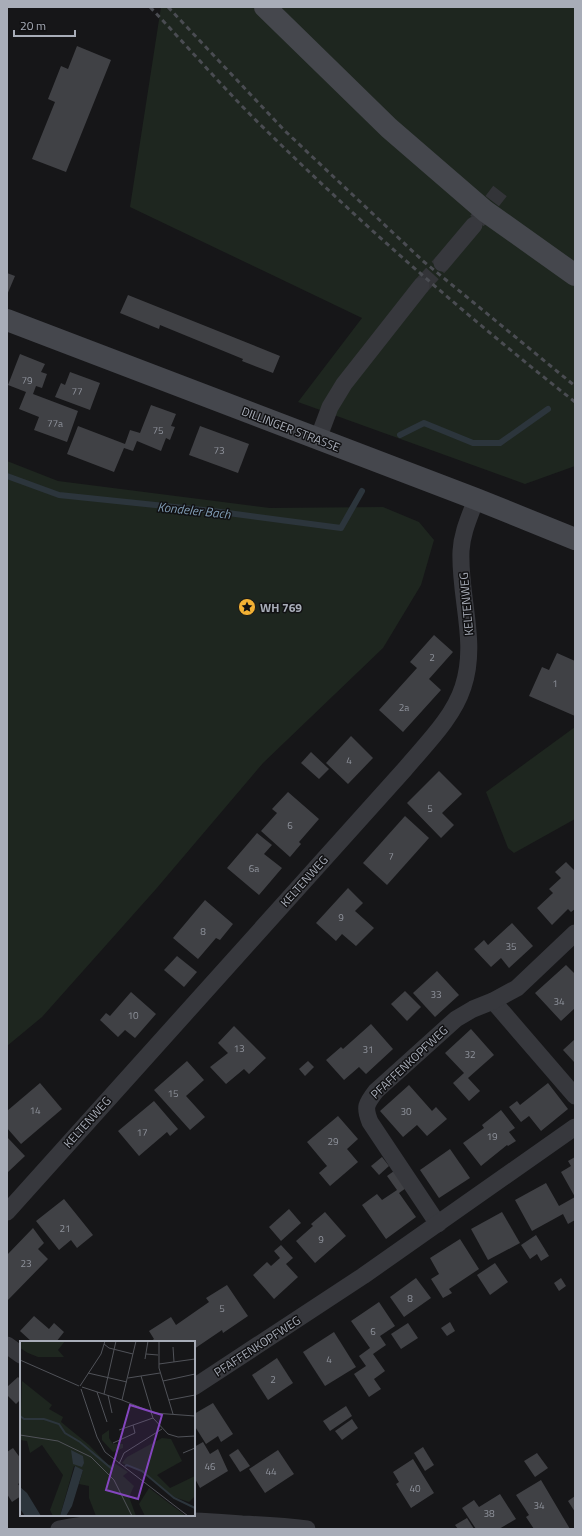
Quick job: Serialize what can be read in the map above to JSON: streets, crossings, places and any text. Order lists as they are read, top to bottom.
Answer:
{
  "streets": {
    "street": ["DILLINGER STRASSE", "KELTENWEG", "PFAFFENKOPFWEG"]
  },
  "crossings": [
    ["DILLINGER STRASSE", "KELTENWEG"]
  ],
  "water": ["Kondeler Bach"],
  "places": {
    "place": ["WH 769"]
  },
  "house_numbers": [
    "79",
    "77",
    "77a",
    "75",
    "73",
    "2",
    "1",
    "2a",
    "4",
    "5",
    "6",
    "7",
    "6a",
    "9",
    "8",
    "35",
    "33",
    "34",
    "10",
    "13",
    "31",
    "32",
    "15",
    "14",
    "30",
    "17",
    "19",
    "29",
    "21",
    "9",
    "23",
    "8",
    "5",
    "6",
    "4",
    "2",
    "46",
    "44",
    "40",
    "34",
    "38"
  ],
  "scale_bar": "20 m"
}
